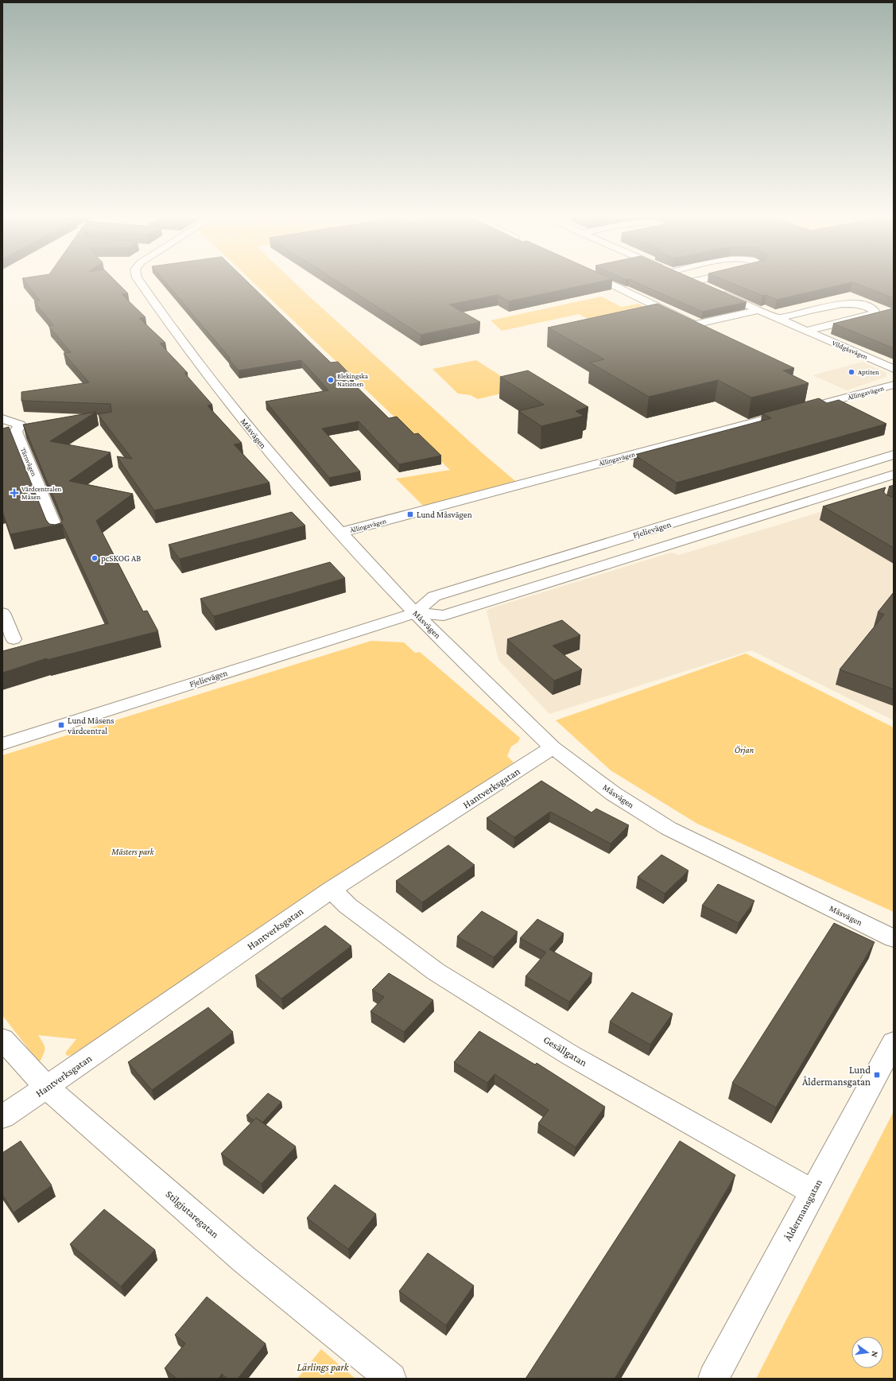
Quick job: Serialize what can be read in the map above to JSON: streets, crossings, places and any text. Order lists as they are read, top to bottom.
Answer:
{
  "streets": {
    "street": [
      "Vildgåsvägen",
      "Ällingavägen",
      "Måsvägen",
      "Tärnvägen",
      "Fjelievägen",
      "Hantverksgatan",
      "Gesällgatan",
      "Åldermansgatan",
      "Stilgjutaregatan"
    ]
  },
  "crossings": [
    ["Ällingavägen", "Måsvägen"],
    ["Måsvägen", "Fjelievägen"],
    ["Måsvägen", "Hantverksgatan"],
    ["Hantverksgatan", "Gesällgatan"],
    ["Hantverksgatan", "Stilgjutaregatan"],
    ["Gesällgatan", "Åldermansgatan"]
  ],
  "parks": ["Örjan", "Mästers park", "Lärlings park"],
  "places": {
    "other": ["Aptiten", "Blekingska Nationen", "pcSKOG AB"],
    "health": ["Vårdcentralen Måsen"],
    "transit": ["Lund Måsvägen", "Lund Måsens vårdcentral", "Lund Åldermansgatan"]
  },
  "north": "right"
}
